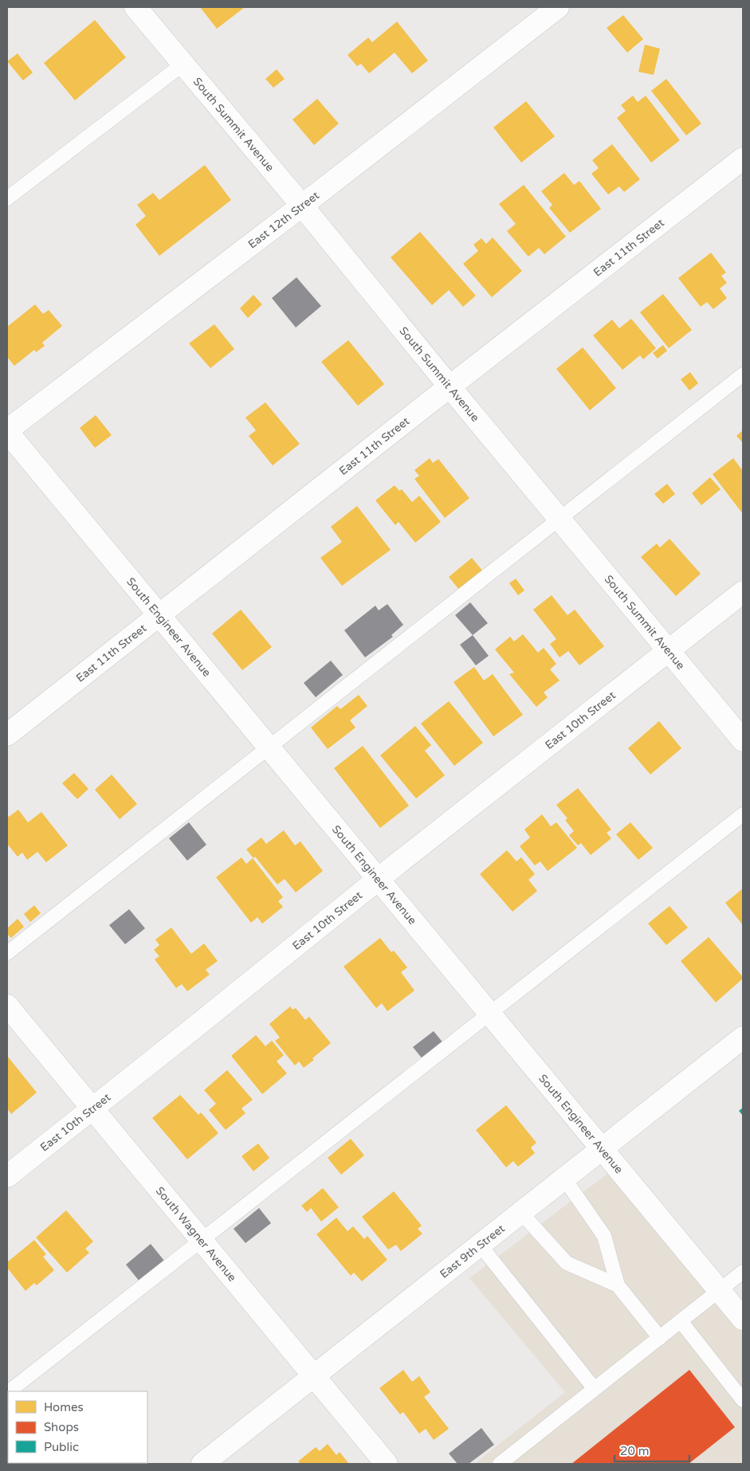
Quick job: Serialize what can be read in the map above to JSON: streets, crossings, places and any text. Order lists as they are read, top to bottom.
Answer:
{
  "streets": {
    "street": [
      "South Summit Avenue",
      "East 12th Street",
      "East 11th Street",
      "South Engineer Avenue",
      "East 10th Street",
      "South Wagner Avenue",
      "East 9th Street"
    ]
  },
  "crossings": [
    ["South Summit Avenue", "East 12th Street"],
    ["South Summit Avenue", "East 11th Street"],
    ["South Summit Avenue", "East 10th Street"],
    ["East 12th Street", "South Engineer Avenue"],
    ["East 11th Street", "South Engineer Avenue"],
    ["South Engineer Avenue", "East 10th Street"],
    ["South Engineer Avenue", "East 9th Street"],
    ["East 10th Street", "South Wagner Avenue"],
    ["South Wagner Avenue", "East 9th Street"]
  ],
  "legend": ["Homes", "Shops", "Public"],
  "scale_bar": "20 m"
}
